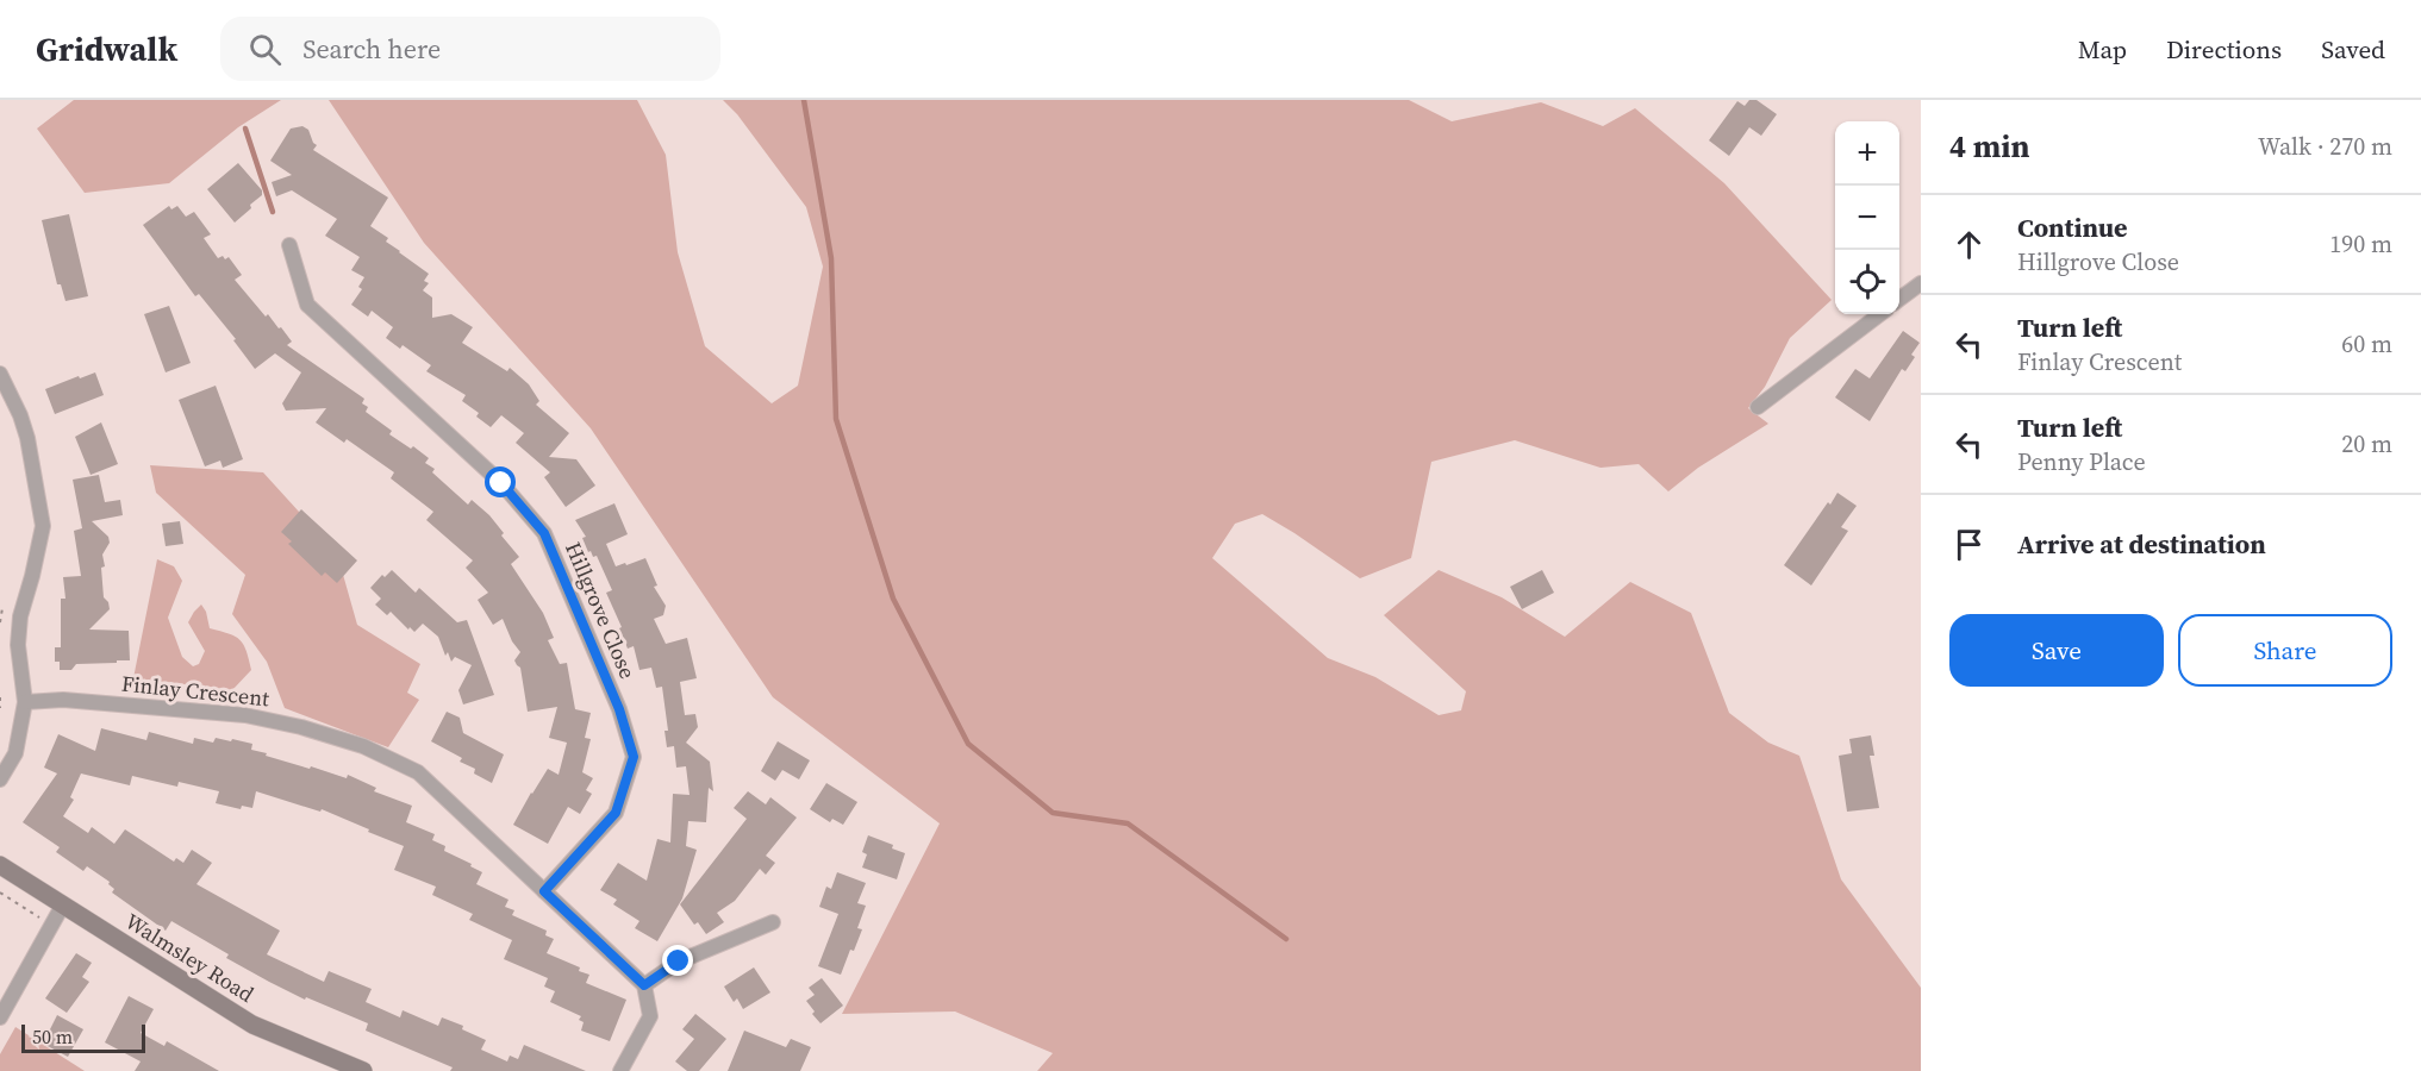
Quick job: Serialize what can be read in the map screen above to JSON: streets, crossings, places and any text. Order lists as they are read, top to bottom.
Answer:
{
  "streets": {
    "street": ["Hillgrove Close", "Finlay Crescent", "Walmsley Road"]
  },
  "crossings": [
    ["Hillgrove Close", "Finlay Crescent"]
  ],
  "scale_bar": "50 m",
  "page": {
    "header": "Gridwalk",
    "search": "Search here",
    "nav": ["Map", "Directions", "Saved"],
    "heading": ["4 min", "Walk · 270 m"],
    "map_buttons": ["+", "−"],
    "list": [
      ["Continue", "Hillgrove Close", "190 m"],
      ["Turn left", "Finlay Crescent", "60 m"],
      ["Turn left", "Penny Place", "20 m"],
      "Arrive at destination"
    ],
    "buttons": ["Save", "Share"],
    "scale": "50 m"
  }
}
